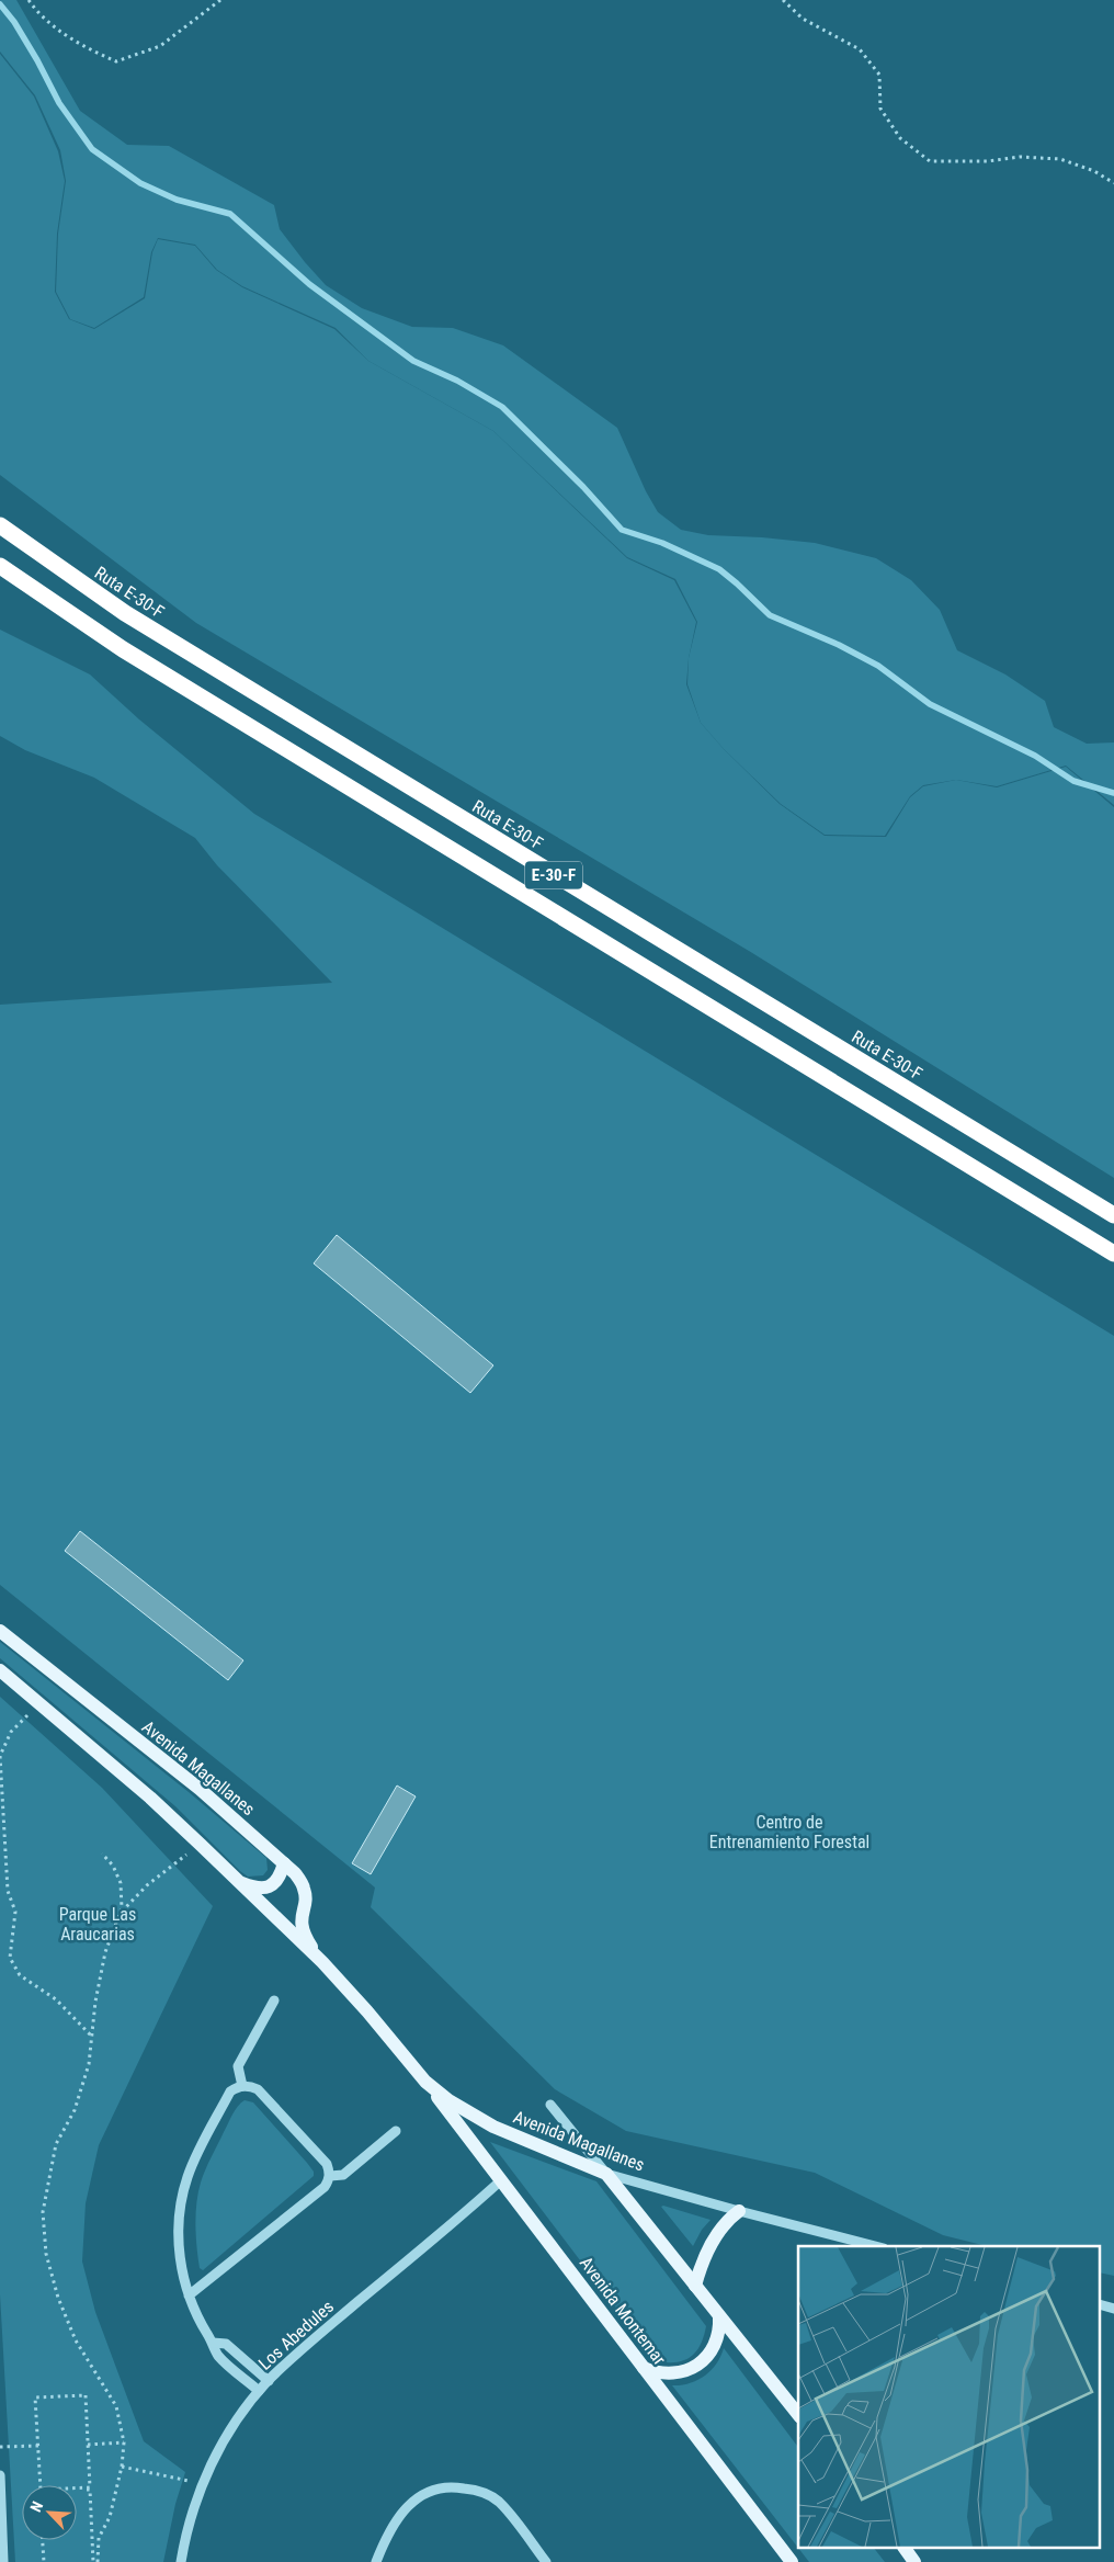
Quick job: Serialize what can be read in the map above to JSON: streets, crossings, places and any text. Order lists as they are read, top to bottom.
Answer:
{
  "streets": {
    "highway": ["Ruta E-30-F", "E-30-F"],
    "main road": ["Avenida Magallanes", "Avenida Montemar"],
    "street": ["Los Abedules"]
  },
  "crossings": [
    ["Avenida Magallanes", "Avenida Montemar"],
    ["Avenida Montemar", "Los Abedules"]
  ],
  "parks": ["Centro de Entrenamiento Forestal", "Parque Las Araucarias"],
  "north": "top left"
}
